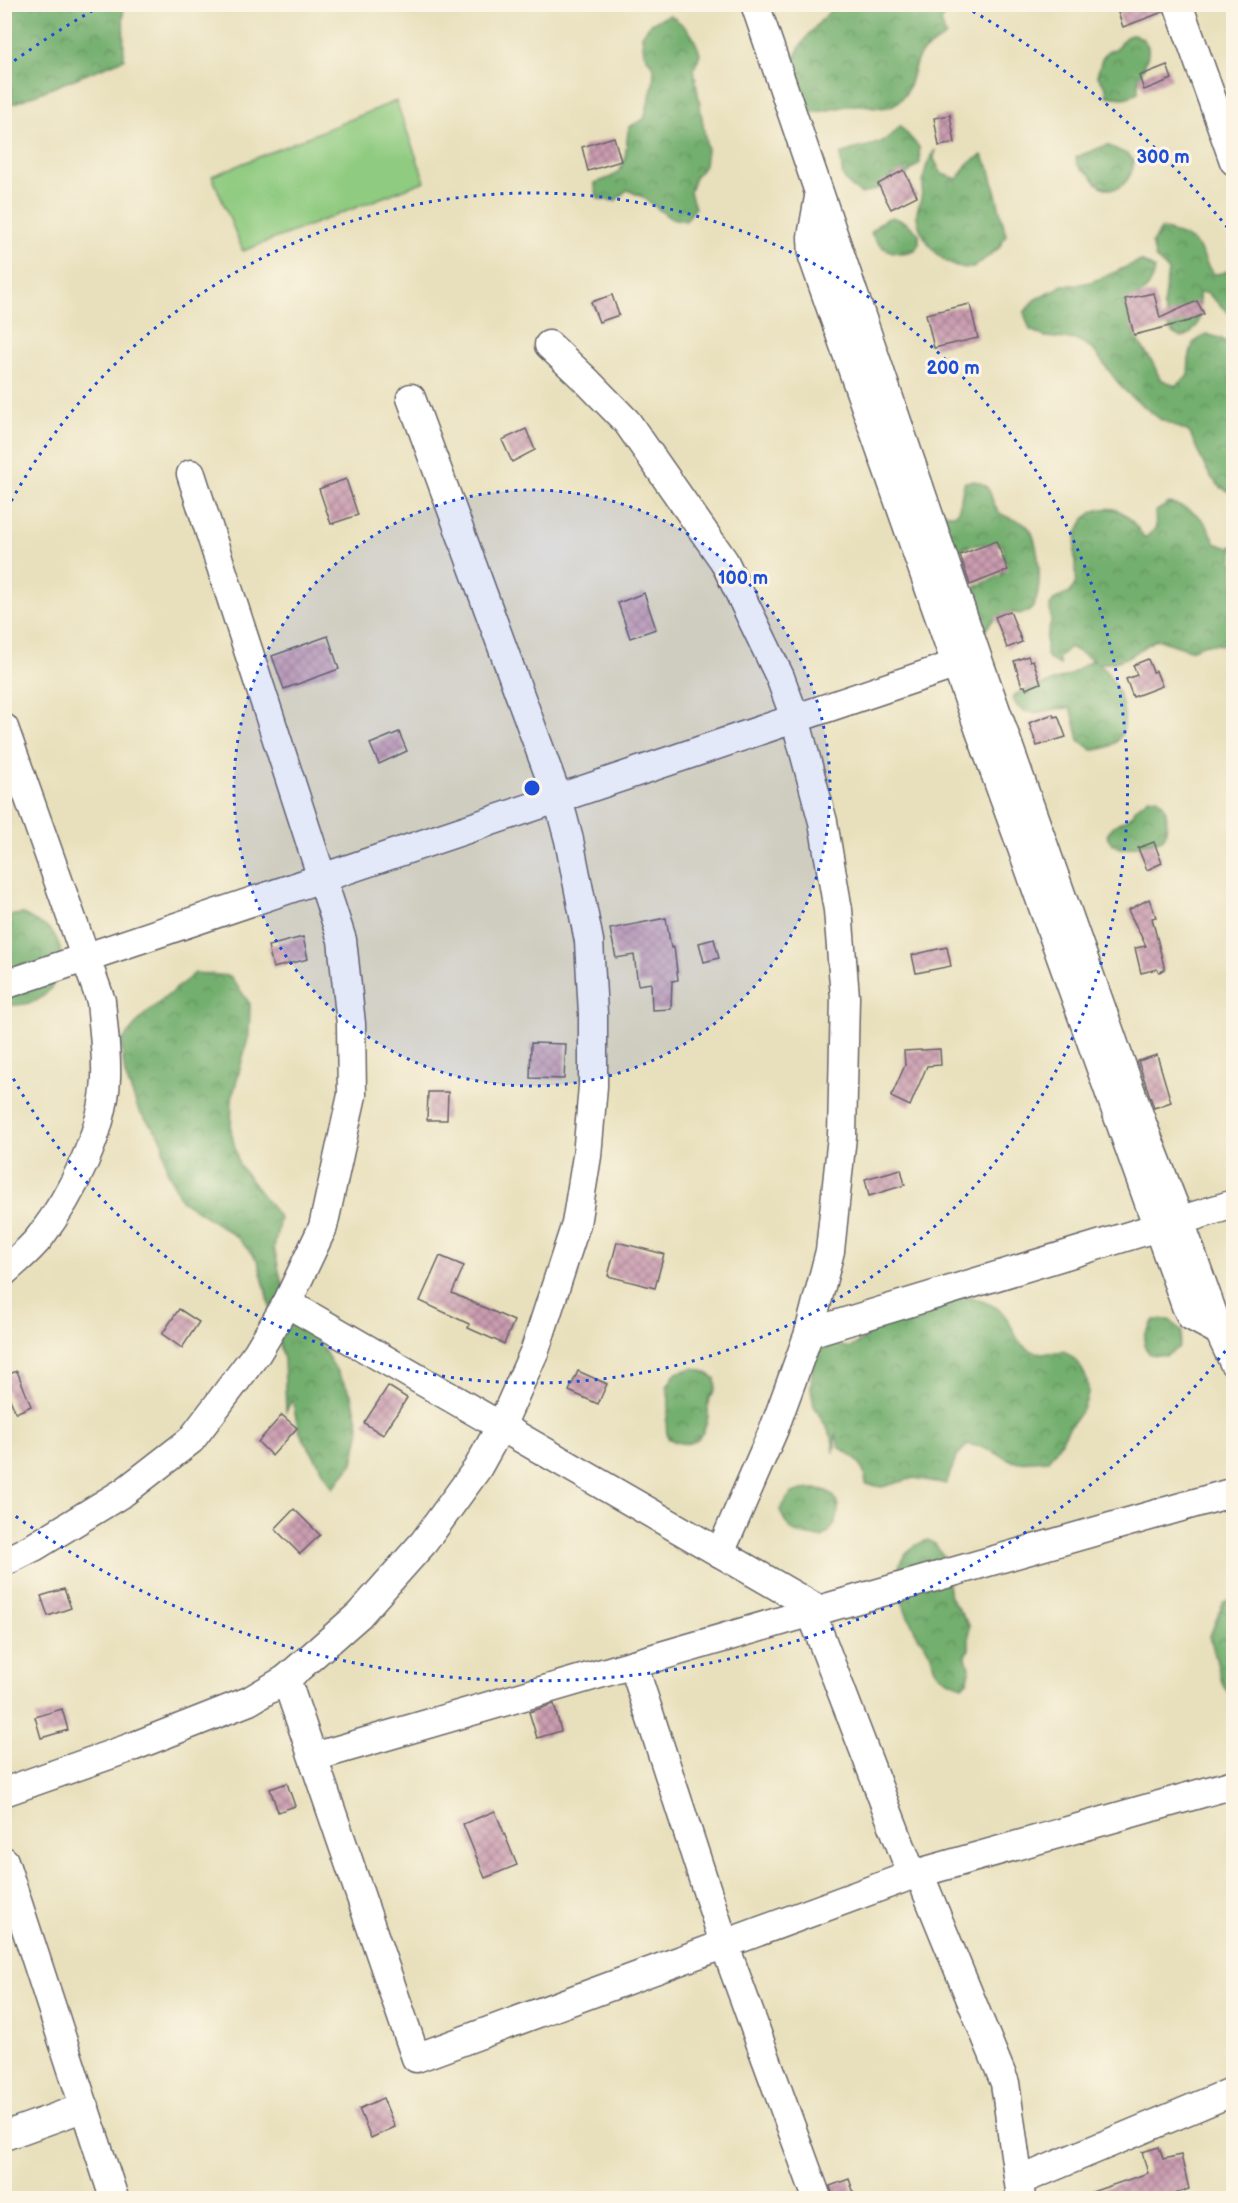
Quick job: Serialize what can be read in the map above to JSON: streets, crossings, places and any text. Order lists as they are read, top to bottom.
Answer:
{
  "rings": ["300 m", "200 m", "100 m"]
}
